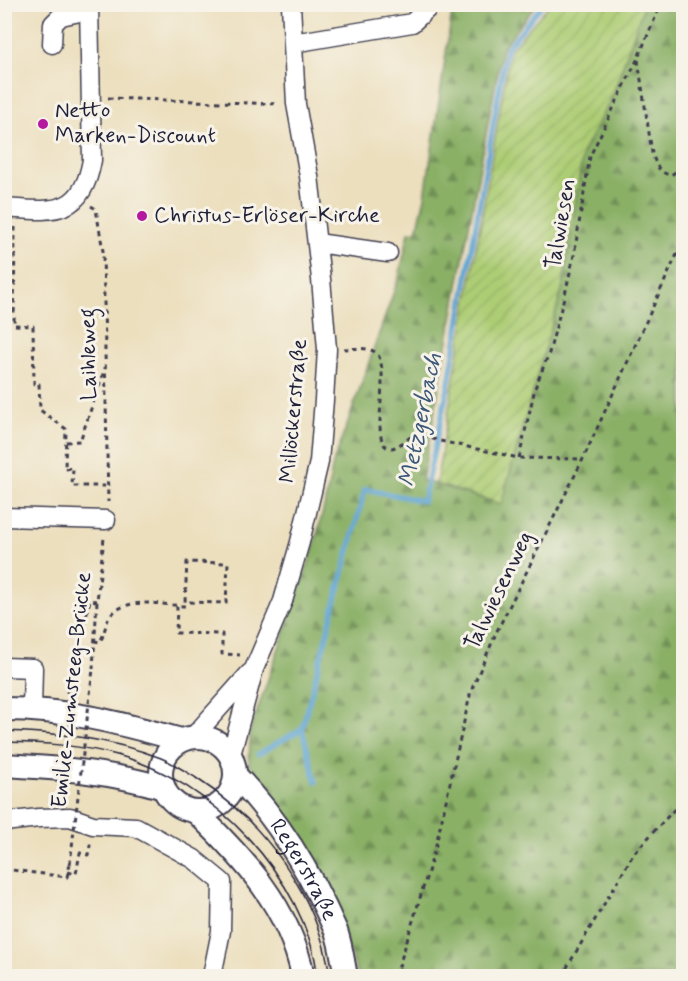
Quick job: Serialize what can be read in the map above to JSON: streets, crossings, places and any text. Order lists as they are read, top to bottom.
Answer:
{
  "streets": {
    "main road": ["Regerstraße"],
    "street": ["Millöckerstraße"],
    "path": [
      "Talwiesen",
      "Laihleweg",
      "Talwiesenweg",
      "Emilie-Zumsteeg-Brücke"
    ]
  },
  "crossings": [
    ["Laihleweg", "Emilie-Zumsteeg-Brücke"],
    ["Millöckerstraße", "Regerstraße"]
  ],
  "water": ["Metzgerbach"],
  "places": ["Netto Marken-Discount", "Christus-Erlöser-Kirche"]
}
